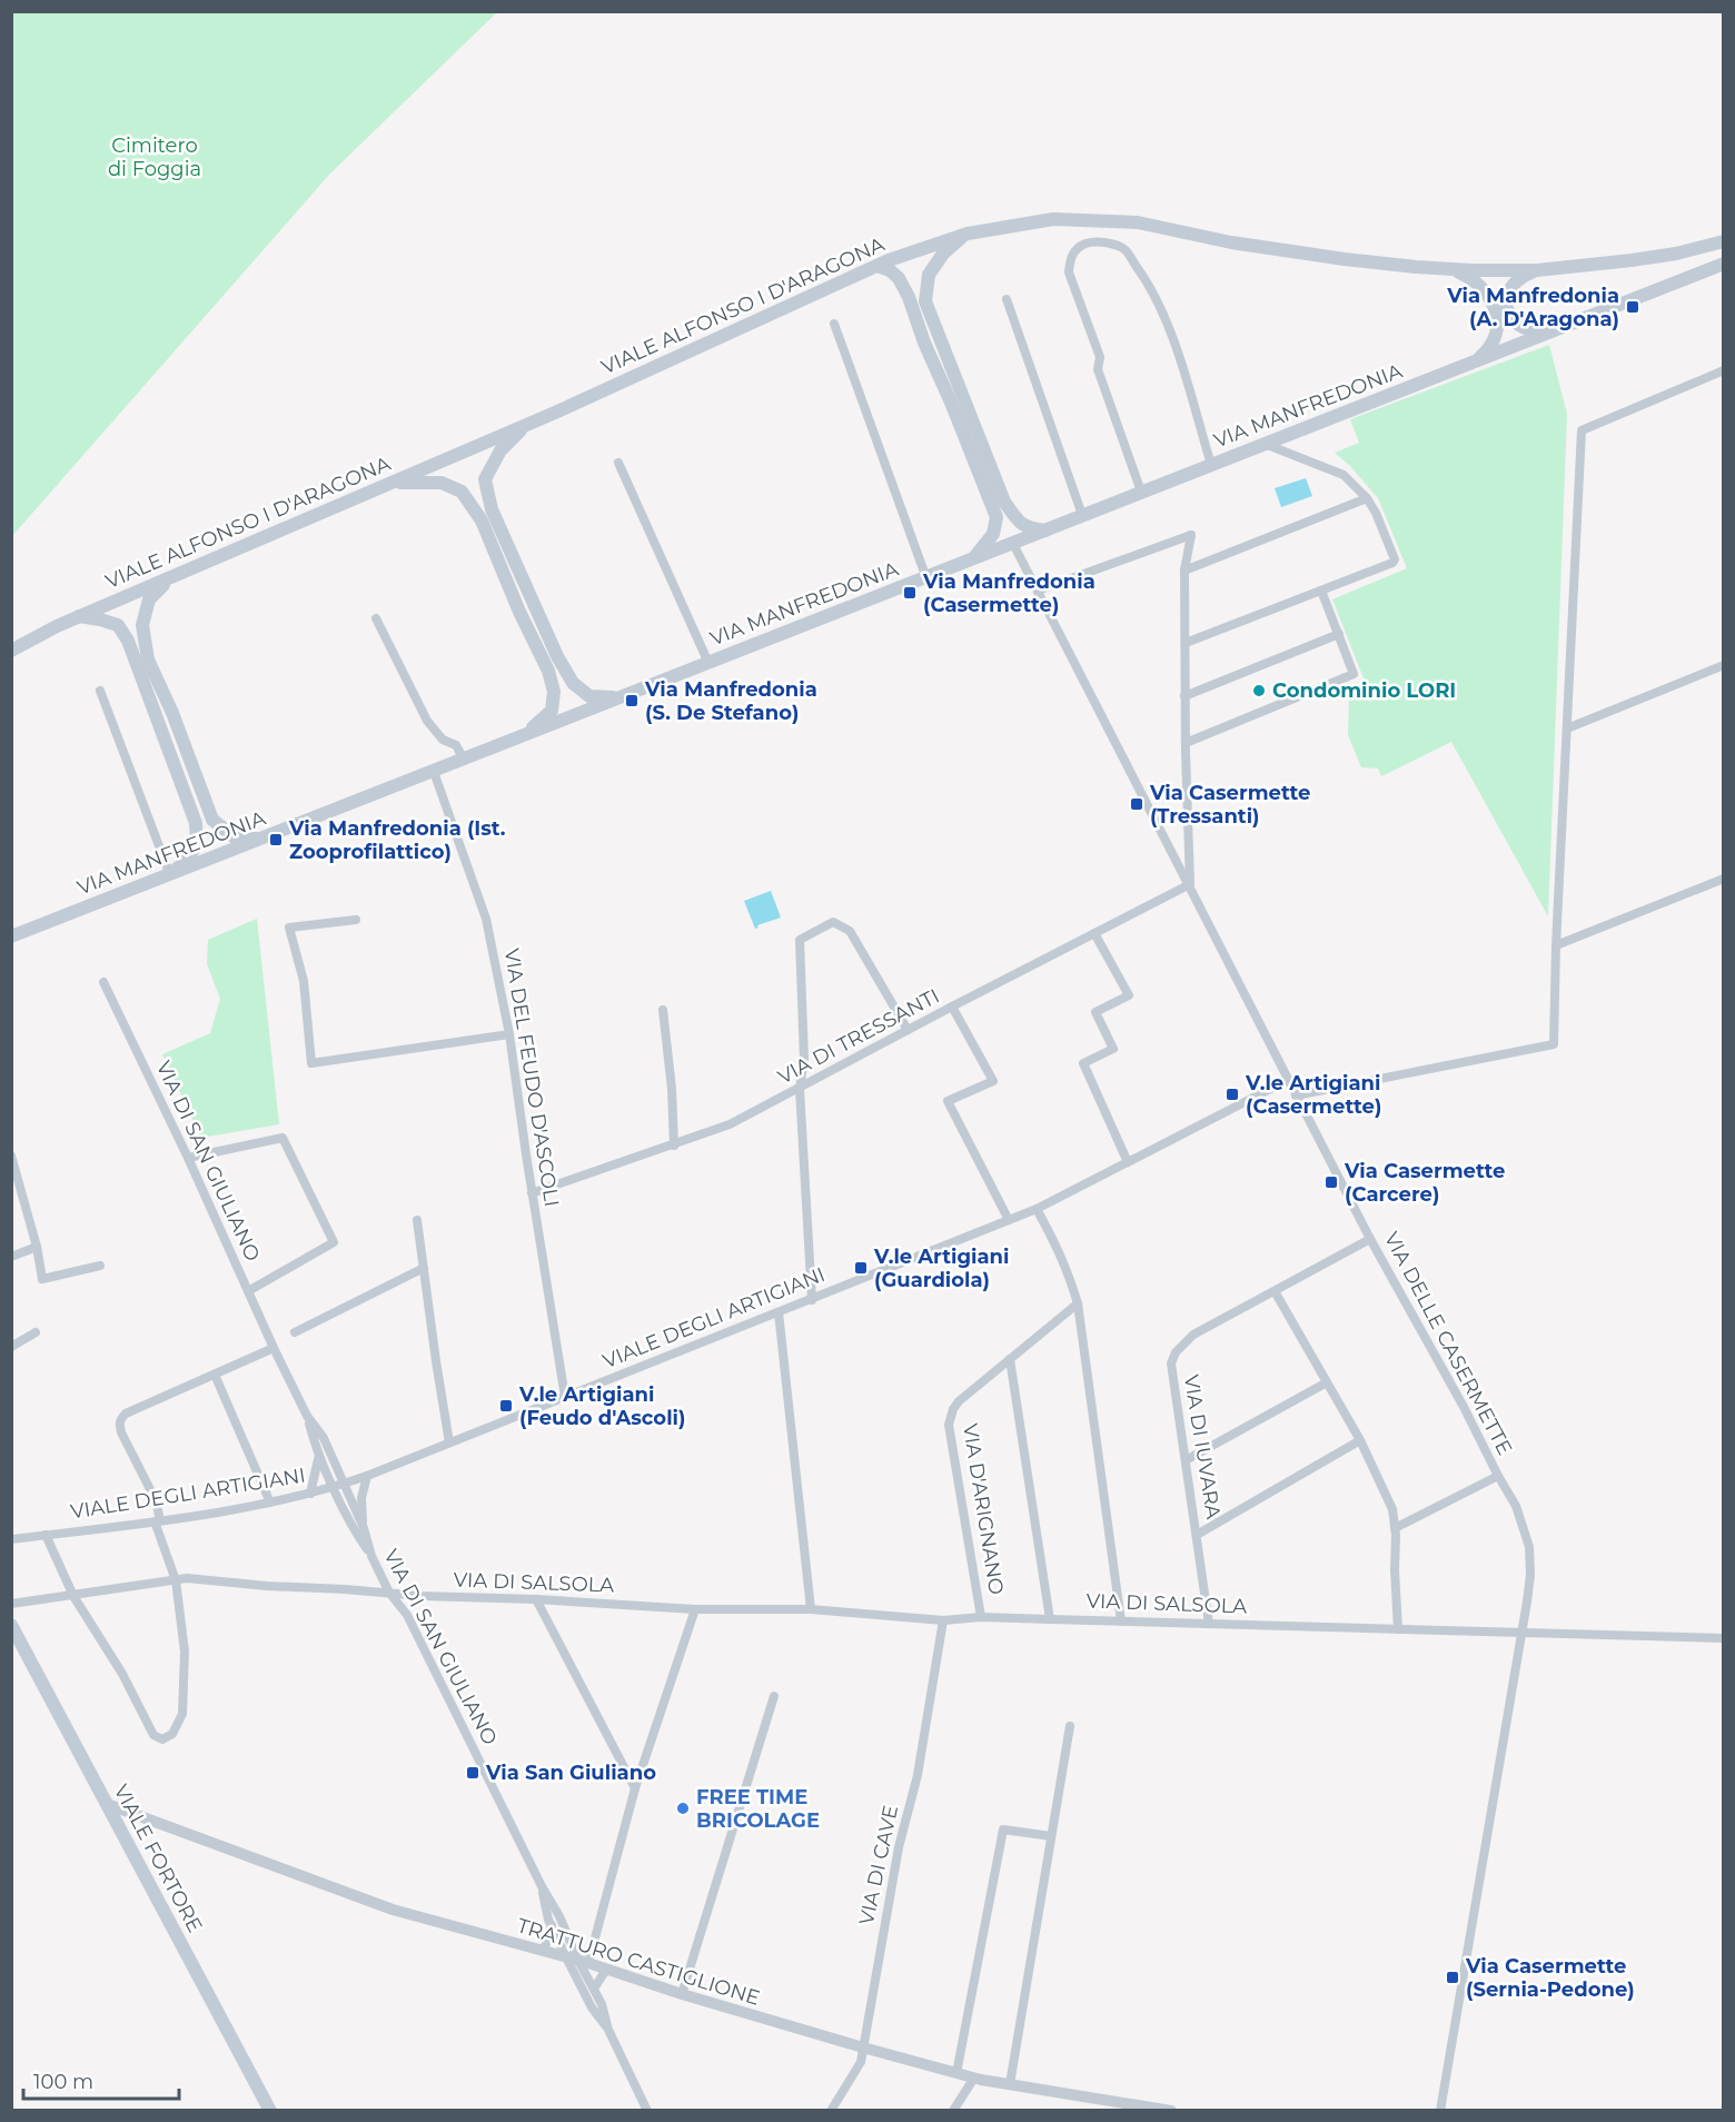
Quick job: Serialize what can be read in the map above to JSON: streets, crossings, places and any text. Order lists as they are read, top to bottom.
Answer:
{
  "streets": {
    "main road": ["VIALE ALFONSO I D'ARAGONA", "VIA MANFREDONIA", "VIALE FORTORE"],
    "street": [
      "VIA DI TRESSANTI",
      "VIA DEL FEUDO D'ASCOLI",
      "VIA DI SAN GIULIANO",
      "VIALE DEGLI ARTIGIANI",
      "VIA DELLE CASERMETTE",
      "VIA DI IUVARA",
      "VIA D'ARIGNANO",
      "VIA DI SALSOLA",
      "VIA DI CAVE",
      "TRATTURO CASTIGLIONE"
    ]
  },
  "crossings": [
    ["VIA MANFREDONIA", "VIA DEL FEUDO D'ASCOLI"],
    ["VIA MANFREDONIA", "VIA DELLE CASERMETTE"],
    ["VIA DI TRESSANTI", "VIA DEL FEUDO D'ASCOLI"],
    ["VIA DI TRESSANTI", "VIA DELLE CASERMETTE"],
    ["VIA DEL FEUDO D'ASCOLI", "VIALE DEGLI ARTIGIANI"],
    ["VIA DI SAN GIULIANO", "VIALE DEGLI ARTIGIANI"],
    ["VIA DI SAN GIULIANO", "VIA DI SALSOLA"],
    ["VIA DI SAN GIULIANO", "TRATTURO CASTIGLIONE"],
    ["VIALE DEGLI ARTIGIANI", "VIA DELLE CASERMETTE"],
    ["VIA DELLE CASERMETTE", "VIA DI IUVARA"],
    ["VIA DELLE CASERMETTE", "VIA DI SALSOLA"],
    ["VIA DI IUVARA", "VIA DI SALSOLA"],
    ["VIA D'ARIGNANO", "VIA DI SALSOLA"],
    ["VIA DI SALSOLA", "VIA DI CAVE"],
    ["VIALE FORTORE", "TRATTURO CASTIGLIONE"],
    ["VIA DI CAVE", "TRATTURO CASTIGLIONE"]
  ],
  "parks": ["Cimitero di Foggia"],
  "places": {
    "transit": [
      "Via Manfredonia (A. D'Aragona)",
      "Via Manfredonia (Casermette)",
      "Via Manfredonia (S. De Stefano)",
      "Via Casermette (Tressanti)",
      "Via Manfredonia (Ist. Zooprofilattico)",
      "V.le Artigiani (Casermette)",
      "Via Casermette (Carcere)",
      "V.le Artigiani (Guardiola)",
      "V.le Artigiani (Feudo d'Ascoli)",
      "Via San Giuliano",
      "Via Casermette (Sernia-Pedone)"
    ],
    "other": ["Condominio LORI", "FREE TIME BRICOLAGE"]
  },
  "scale_bar": "100 m"
}
